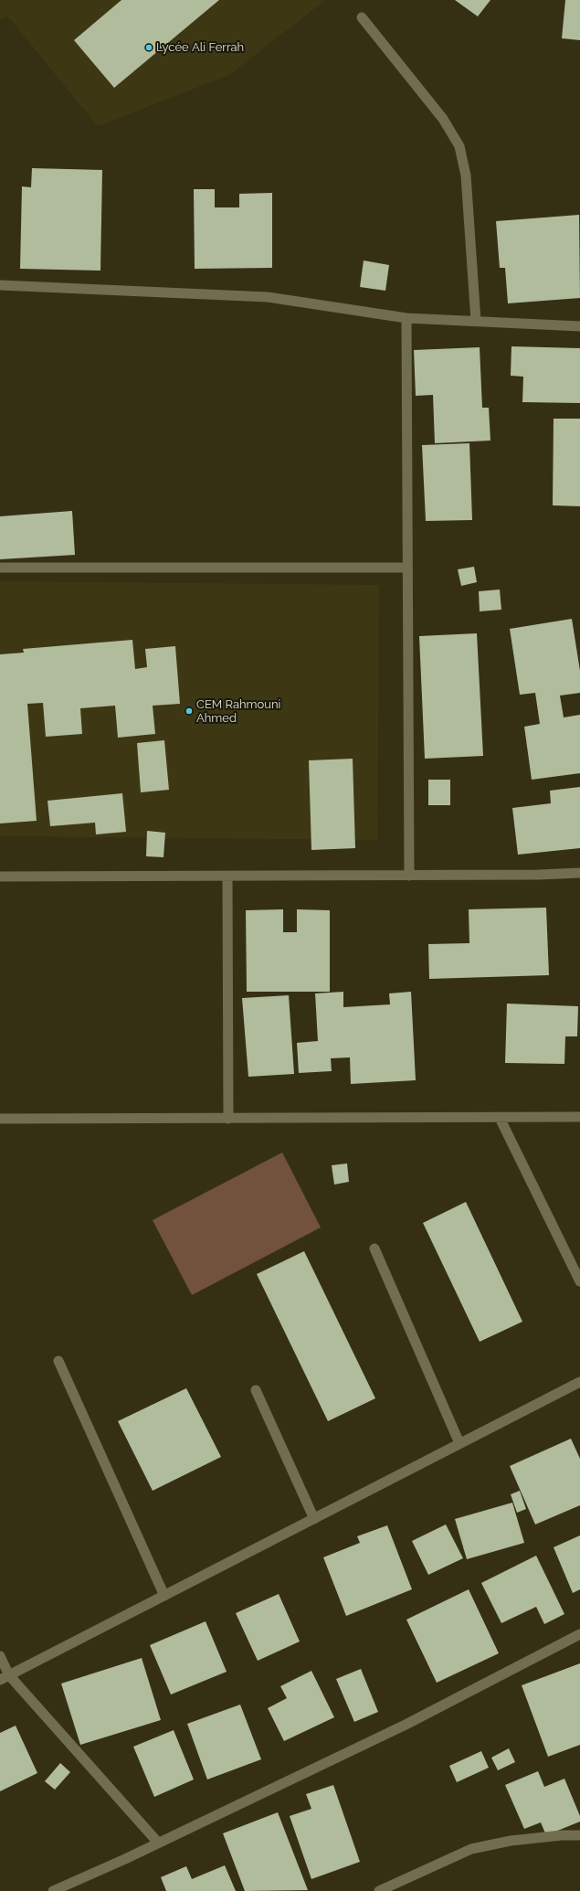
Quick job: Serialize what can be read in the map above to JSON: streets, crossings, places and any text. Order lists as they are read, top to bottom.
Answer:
{
  "places": ["Lycée Ali Ferrah", "CEM Rahmouni Ahmed"]
}
